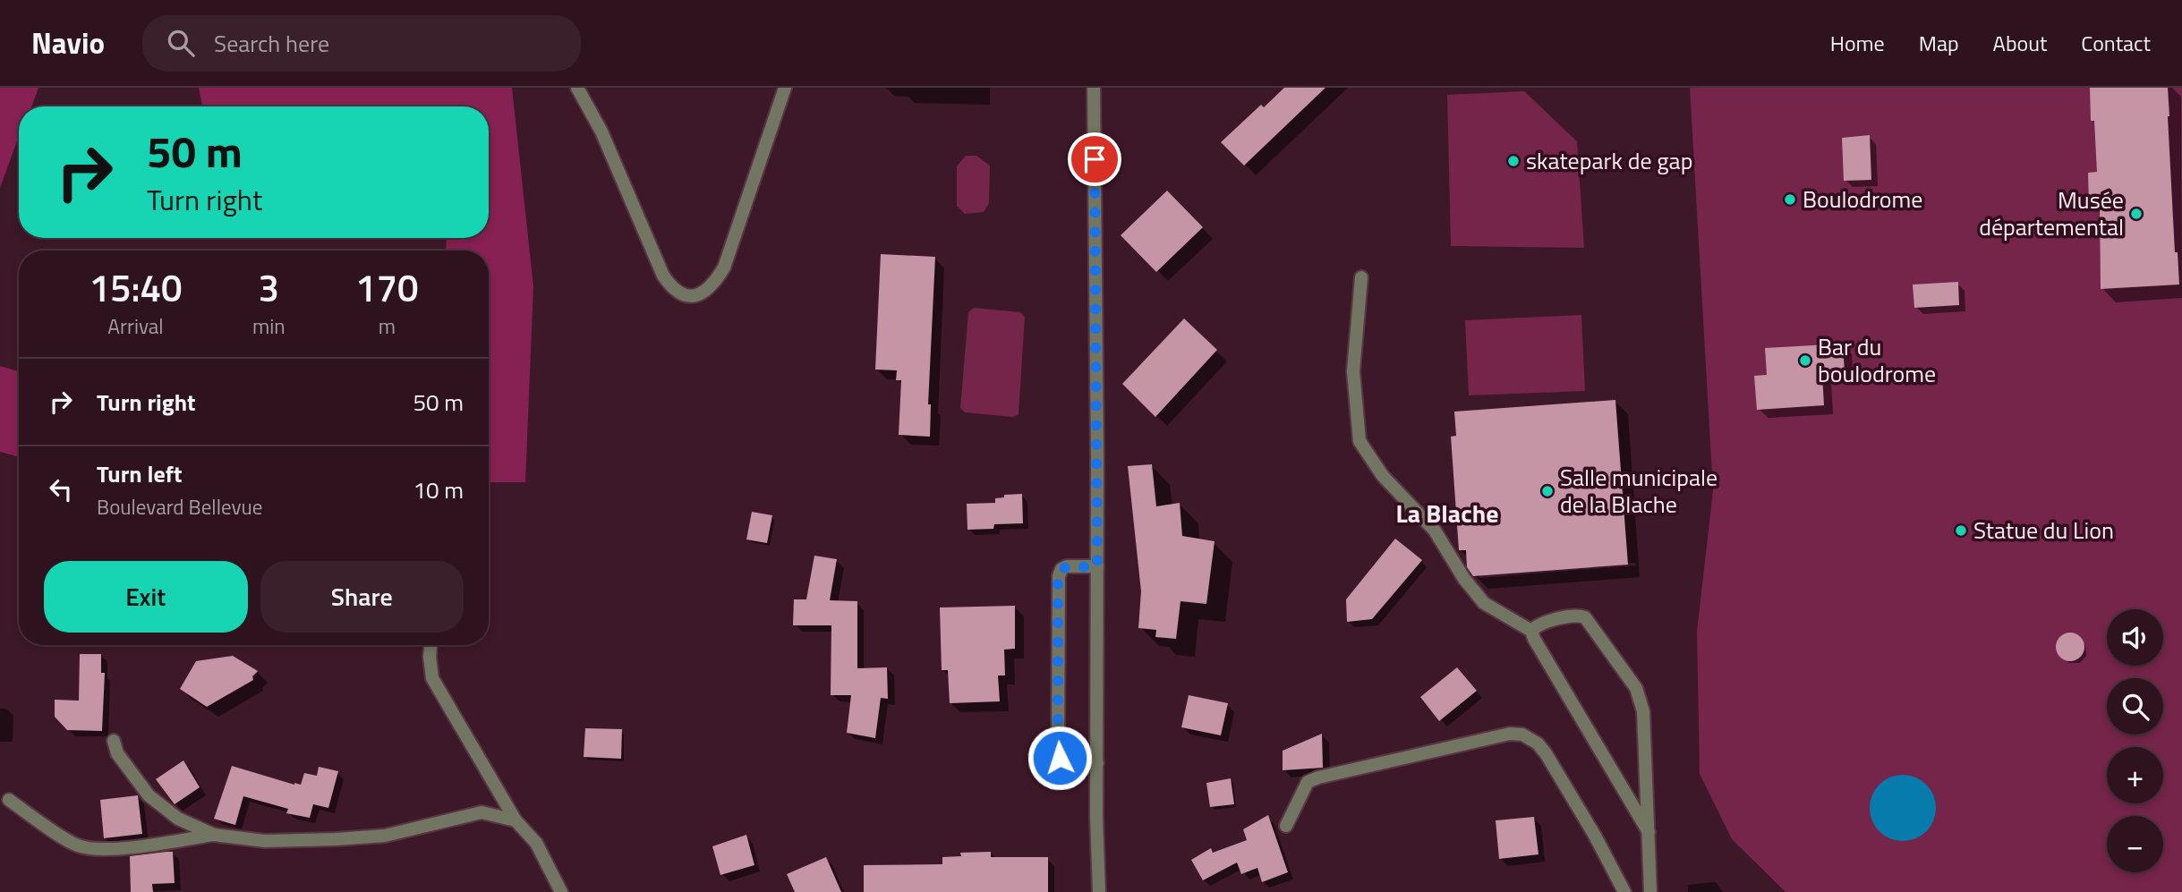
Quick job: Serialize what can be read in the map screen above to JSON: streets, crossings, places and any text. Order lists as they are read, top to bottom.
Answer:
{
  "districts": ["La Blache"],
  "places": [
    "skatepark de gap",
    "Boulodrome",
    "Musée départemental",
    "Bar du boulodrome",
    "Salle municipale de la Blache",
    "Statue du Lion"
  ],
  "page": {
    "header": "Navio",
    "search": "Search here",
    "nav": [
      "Home",
      "Map",
      "About",
      "Contact"
    ],
    "turn": ["50 m", "Turn right"],
    "eta": [
      "15:40",
      "Arrival",
      "3",
      "min",
      "170",
      "m"
    ],
    "list": [
      {
        "name": "Turn right",
        "value": "50 m"
      },
      {
        "name": "Turn left",
        "note": "Boulevard Bellevue",
        "value": "10 m"
      }
    ],
    "buttons": ["Exit", "Share"],
    "map_buttons": ["+", "−"]
  }
}
